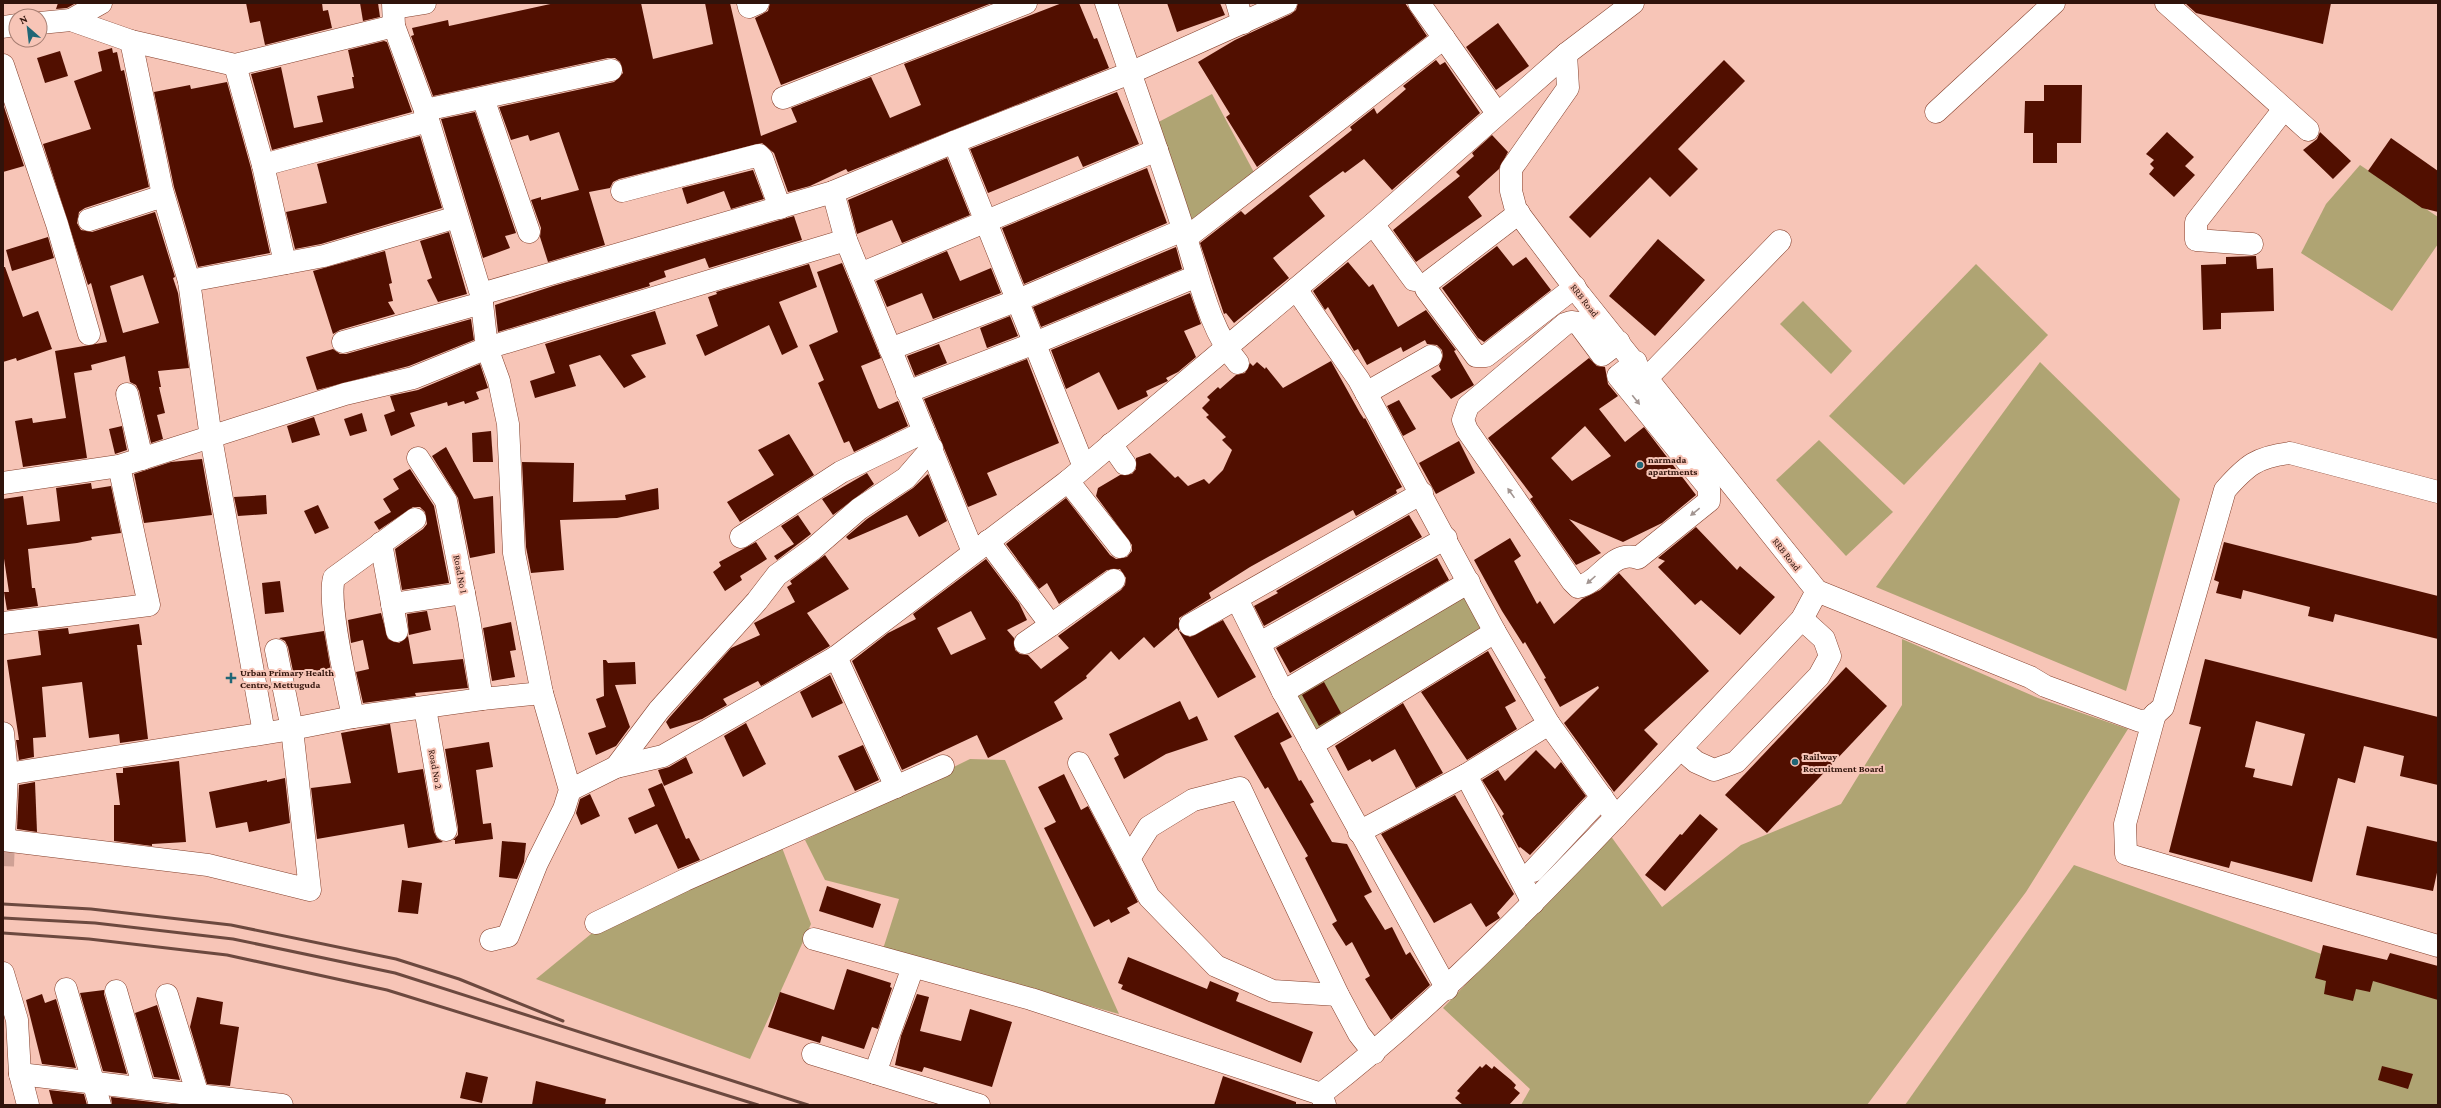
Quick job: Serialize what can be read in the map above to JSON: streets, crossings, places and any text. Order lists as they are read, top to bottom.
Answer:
{
  "streets": {
    "street": ["RRB Road", "Road No 1", "Road No 2"]
  },
  "places": {
    "other": ["narmada apartments", "Railway Recruitment Board"],
    "health": ["Urban Primary Health Centre, Mettuguda"]
  },
  "north": "top left"
}
